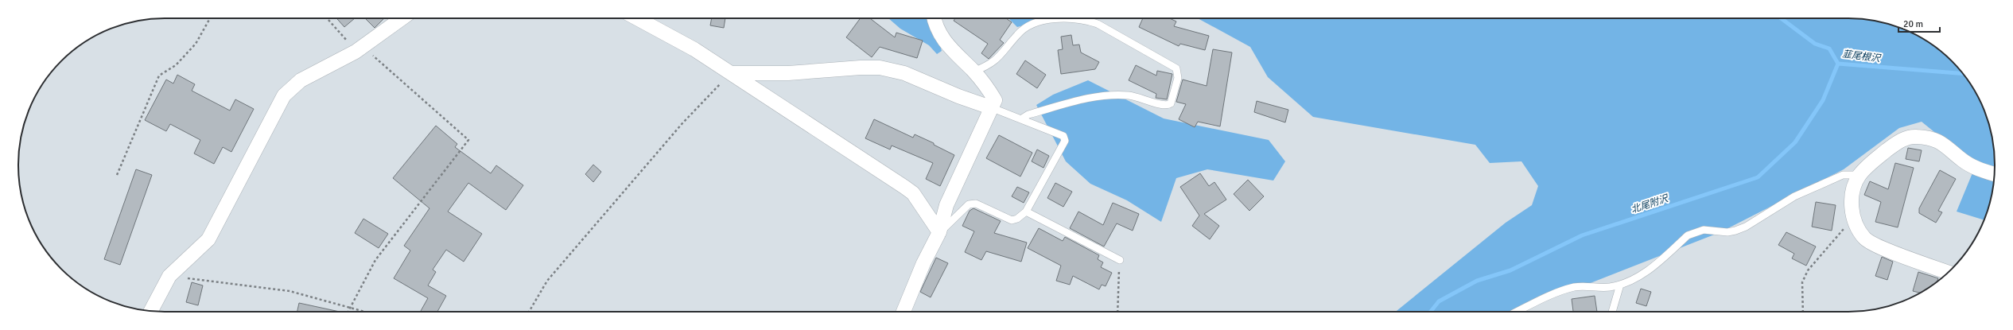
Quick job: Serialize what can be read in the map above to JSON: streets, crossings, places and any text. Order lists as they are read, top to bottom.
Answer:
{
  "water": ["韮尾根沢", "北尾附沢"],
  "scale_bar": "20 m"
}
